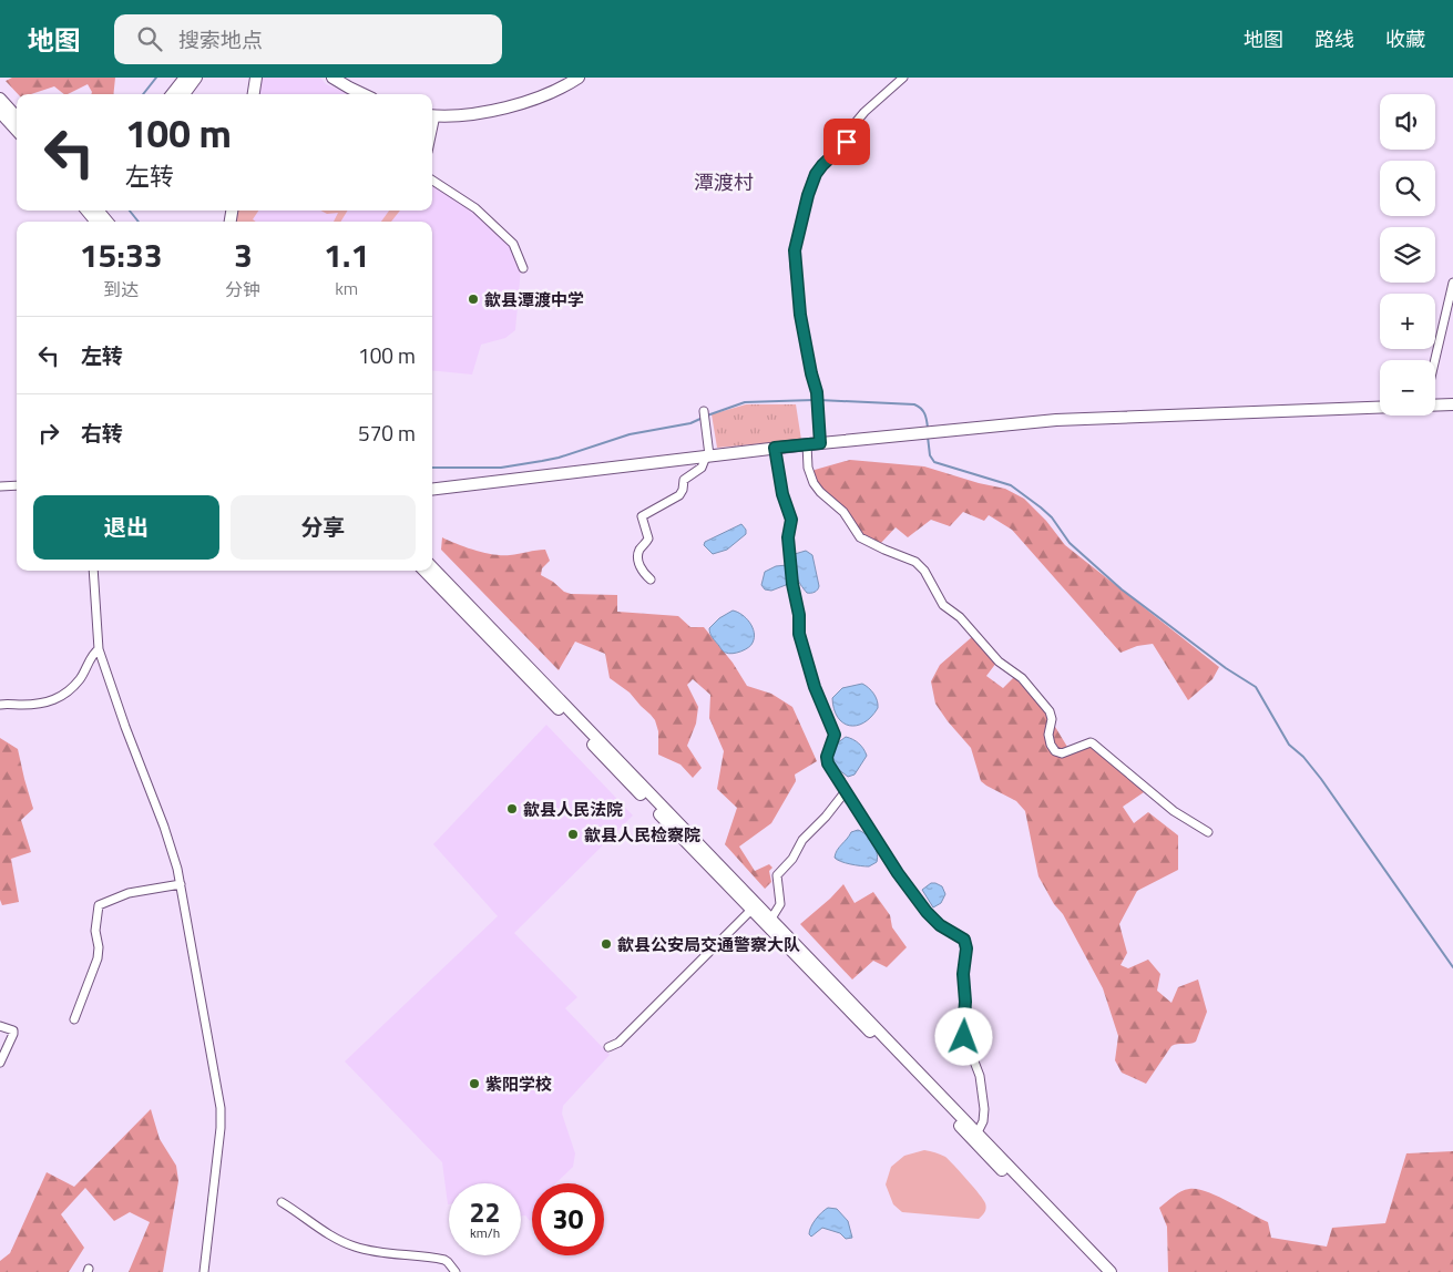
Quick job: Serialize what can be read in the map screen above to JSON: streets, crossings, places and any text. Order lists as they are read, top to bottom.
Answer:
{
  "districts": ["潭渡村"],
  "places": [
    "歙县潭渡中学",
    "歙县人民法院",
    "歙县人民检察院",
    "歙县公安局交通警察大队",
    "紫阳学校"
  ],
  "page": {
    "header": "地图",
    "search": "搜索地点",
    "nav": ["地图", "路线", "收藏"],
    "map_buttons": ["+", "−"],
    "turn": ["100 m", "左转"],
    "eta": [
      "15:33",
      "到达",
      "3",
      "分钟",
      "1.1",
      "km"
    ],
    "list": [
      {
        "name": "左转",
        "value": "100 m"
      },
      {
        "name": "右转",
        "value": "570 m"
      }
    ],
    "buttons": ["退出", "分享"],
    "speed": "22 km/h",
    "limit": "30"
  }
}
